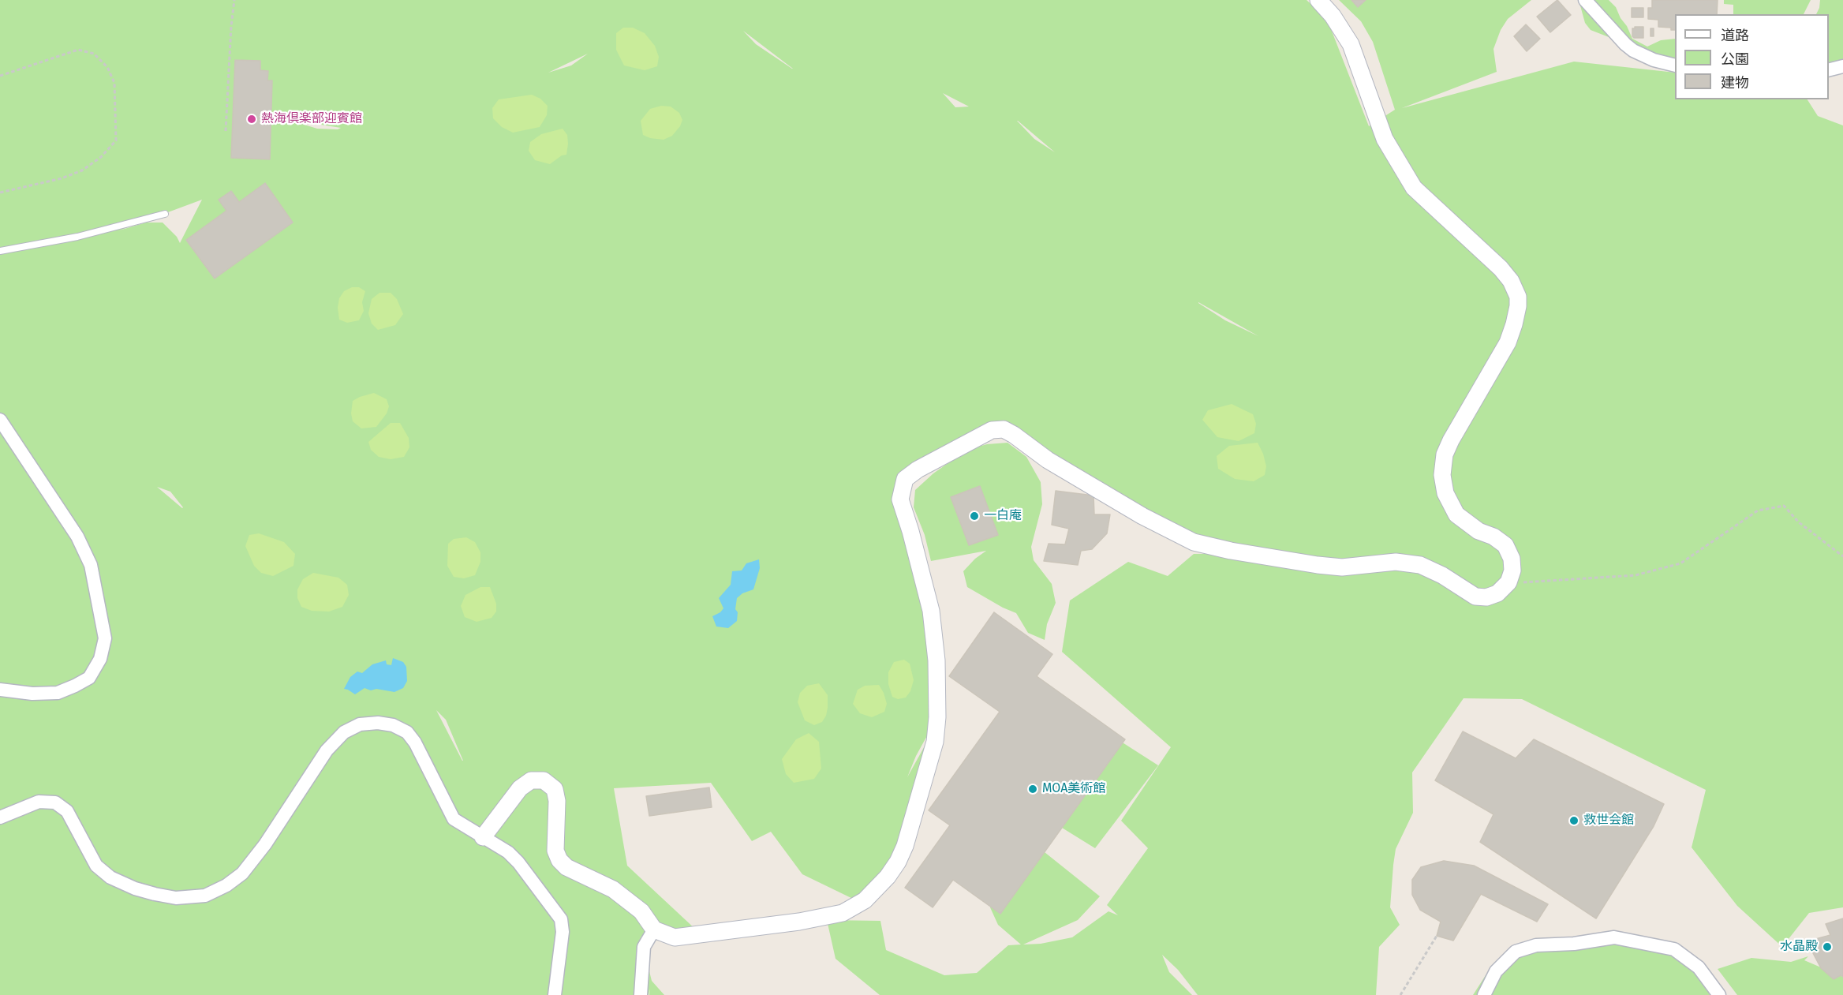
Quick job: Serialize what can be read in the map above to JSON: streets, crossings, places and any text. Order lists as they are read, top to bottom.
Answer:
{
  "places": [
    "熱海倶楽部迎賓館",
    "一白庵",
    "MOA美術館",
    "救世会館",
    "水晶殿"
  ],
  "legend": ["道路", "公園", "建物"]
}
